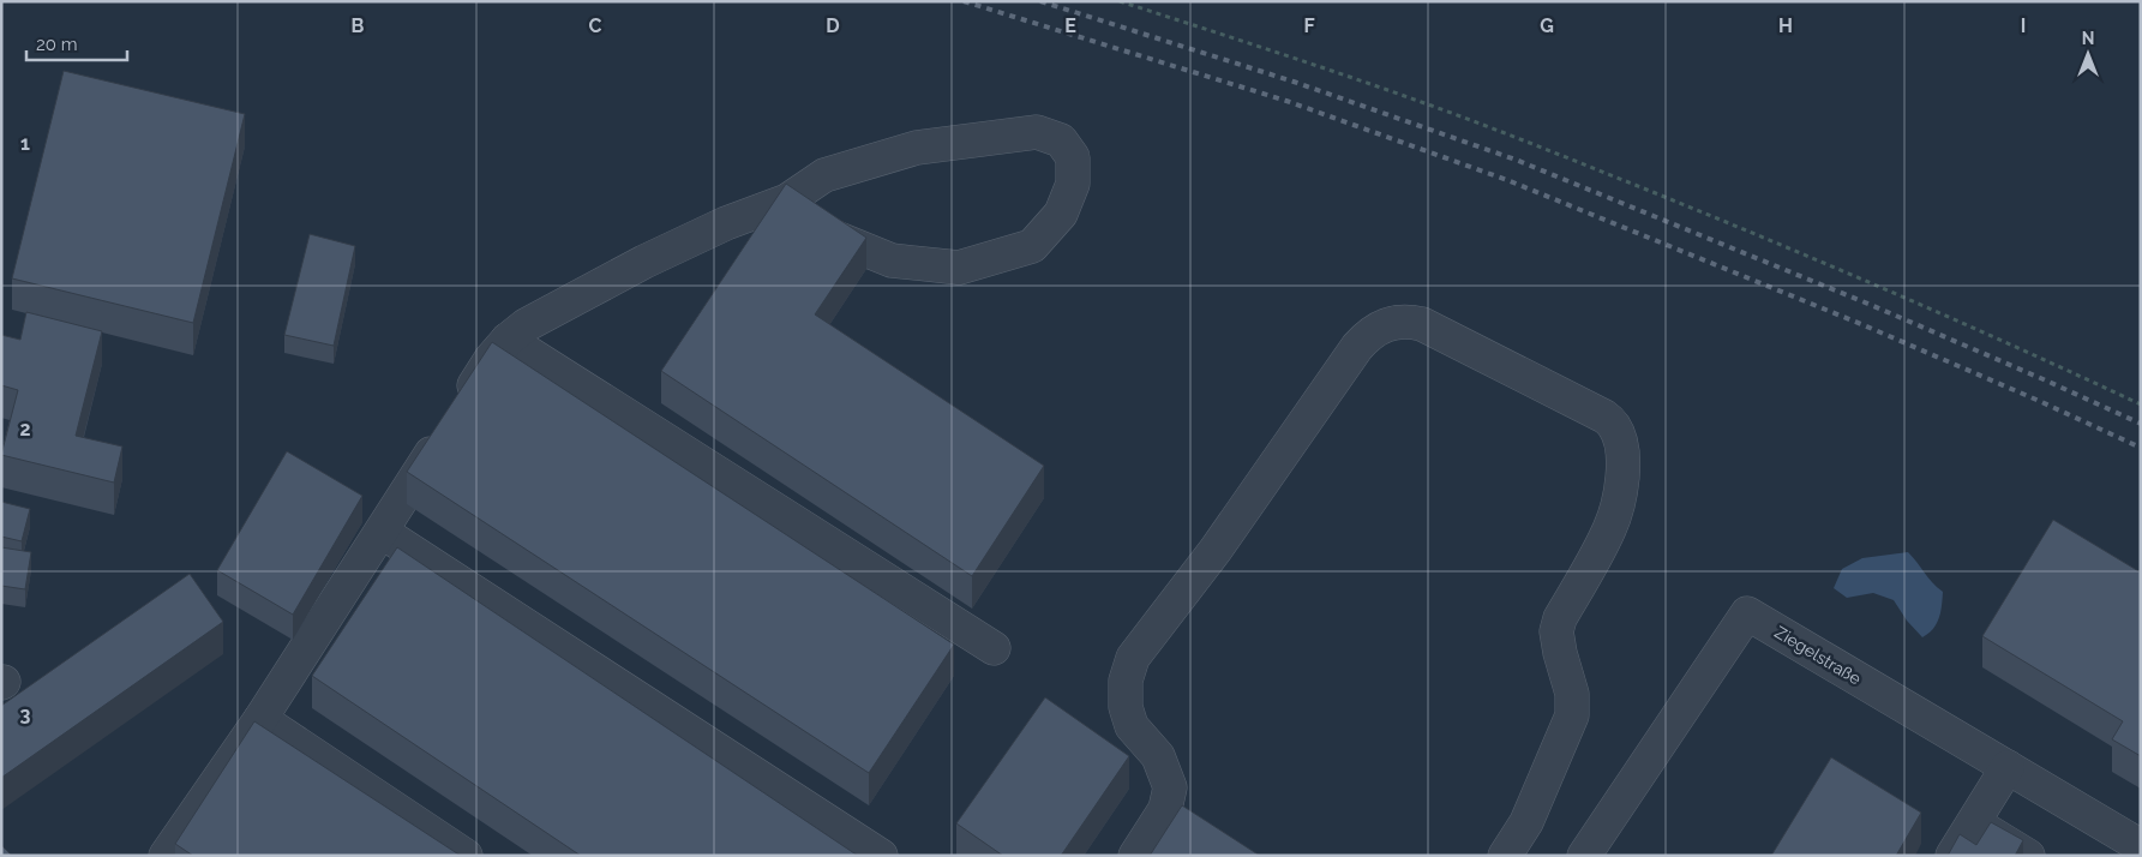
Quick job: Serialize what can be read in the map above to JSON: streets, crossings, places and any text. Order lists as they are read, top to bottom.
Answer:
{
  "streets": {
    "street": ["Ziegelstraße"]
  },
  "scale_bar": "20 m",
  "north": "top",
  "grid": {
    "columns": [
      "B",
      "C",
      "D",
      "E",
      "F",
      "G",
      "H",
      "I"
    ],
    "rows": ["1", "2", "3"]
  }
}
